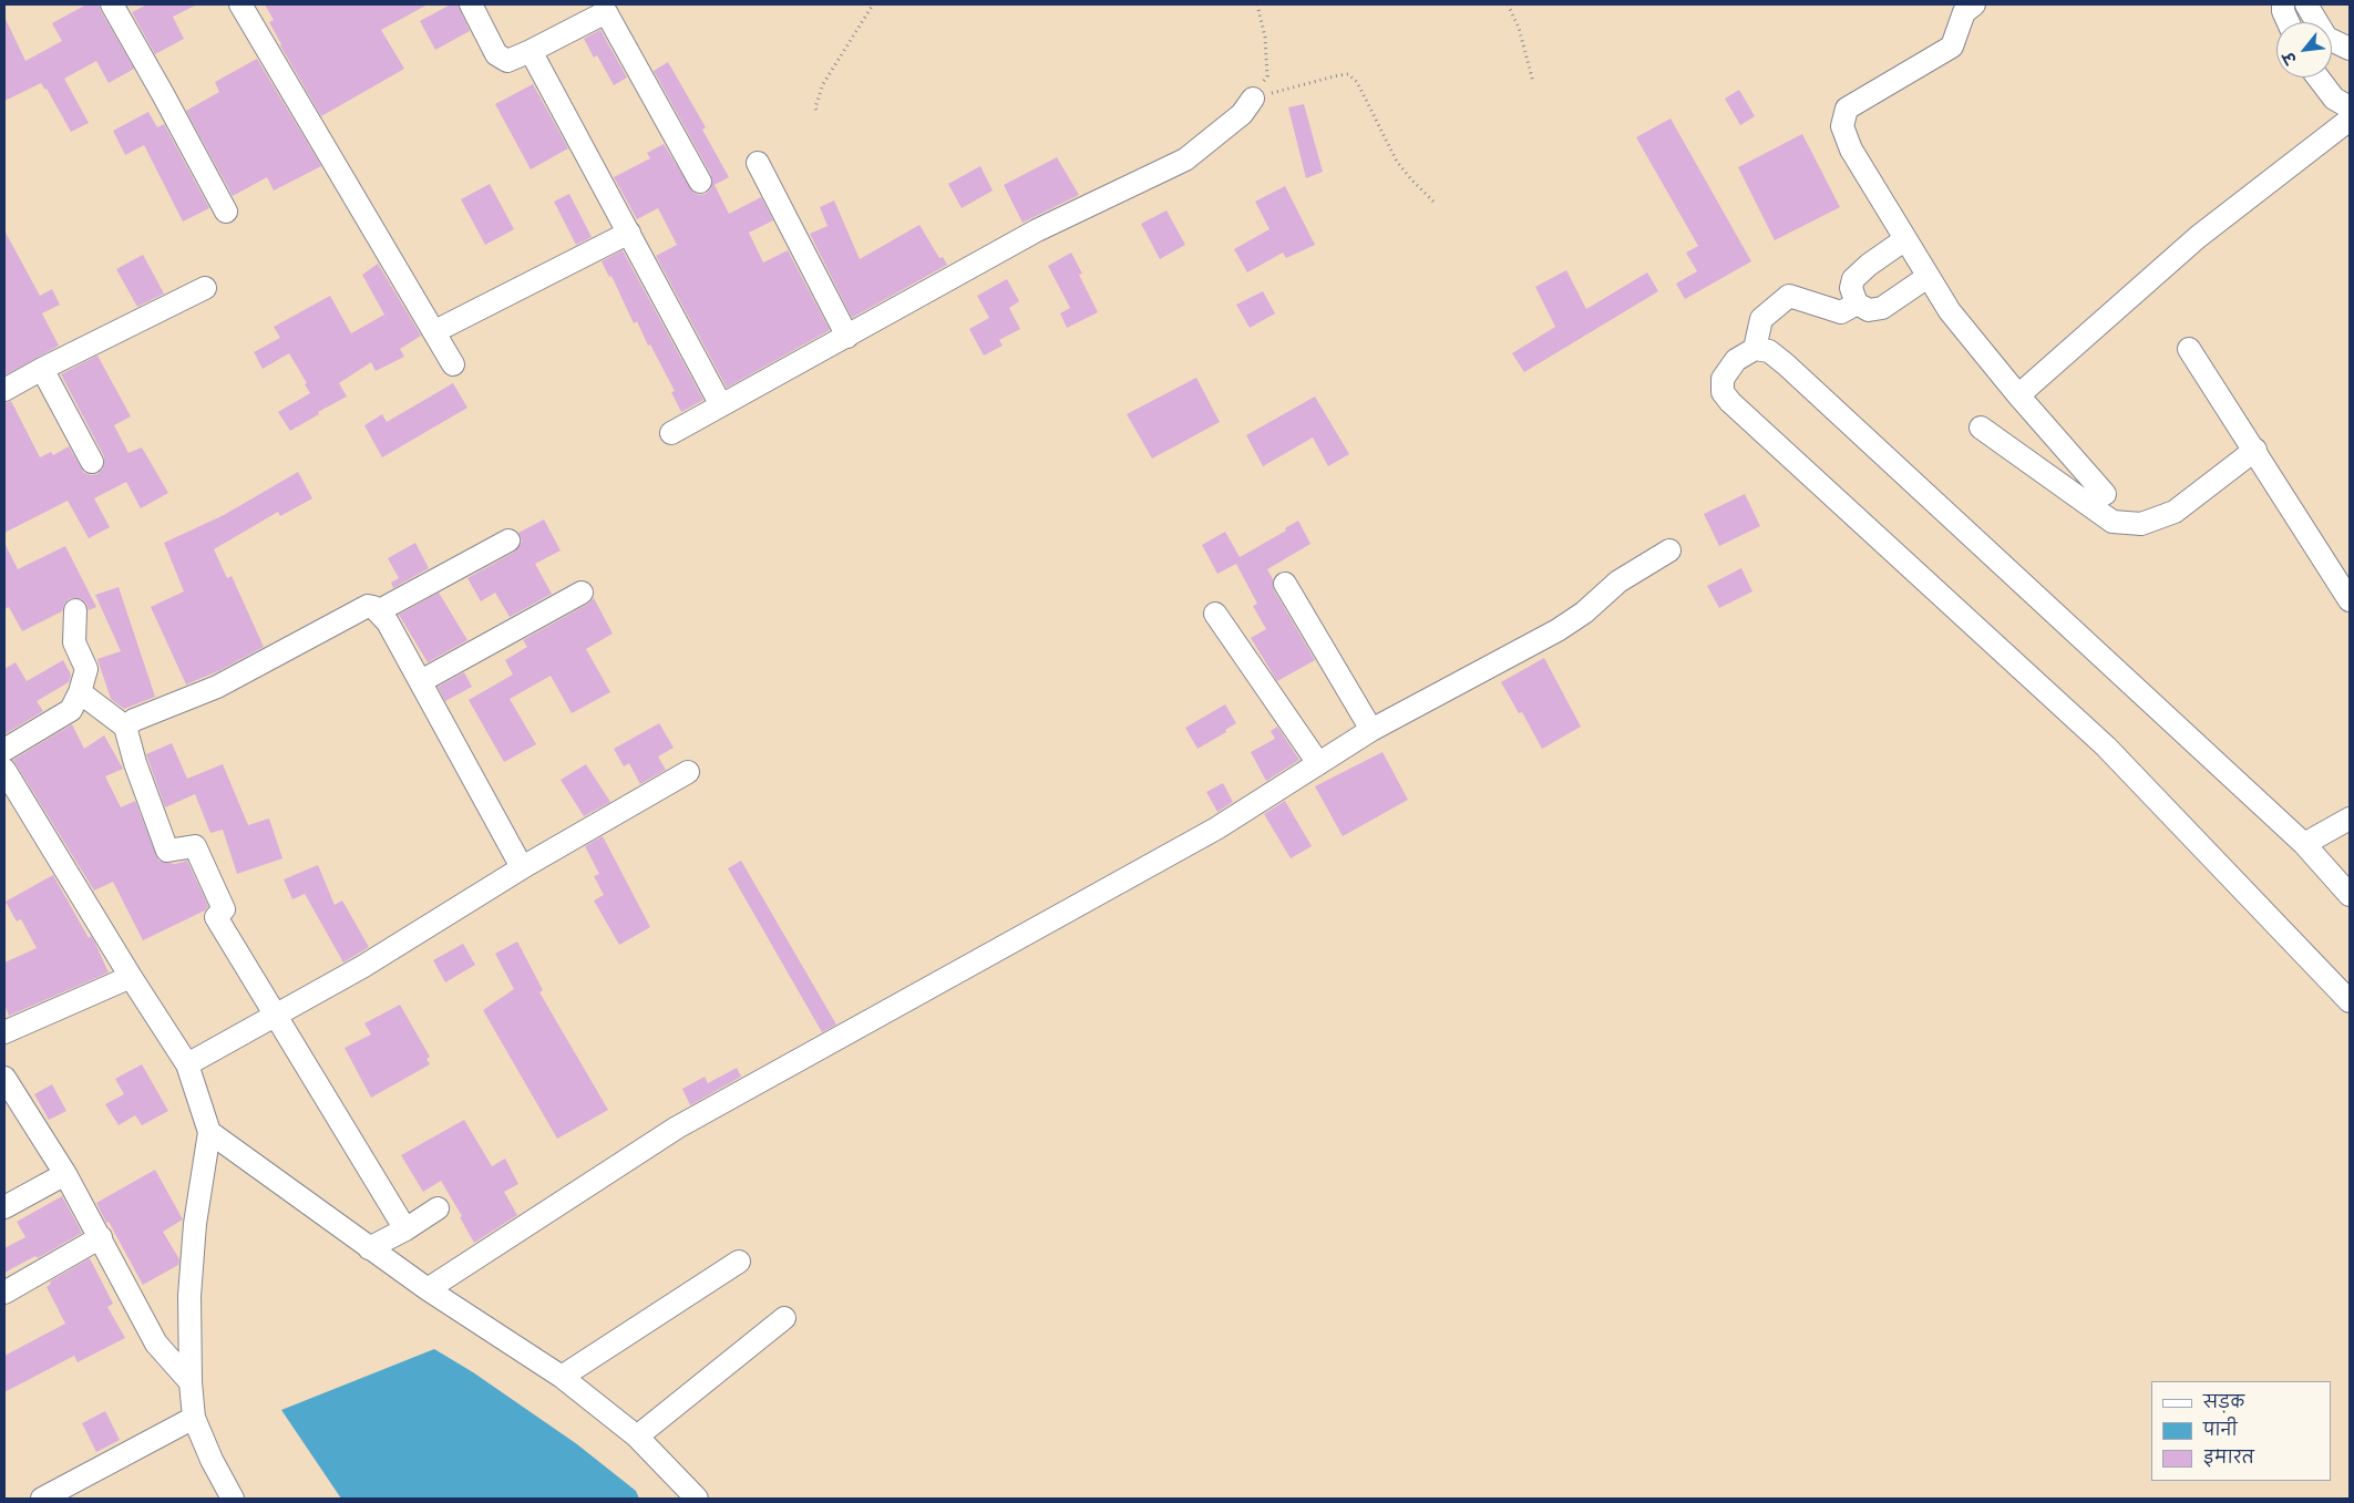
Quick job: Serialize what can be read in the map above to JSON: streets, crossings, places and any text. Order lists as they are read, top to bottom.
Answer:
{
  "legend": ["सड़क", "पानी", "इमारत"],
  "north": "bottom left"
}
